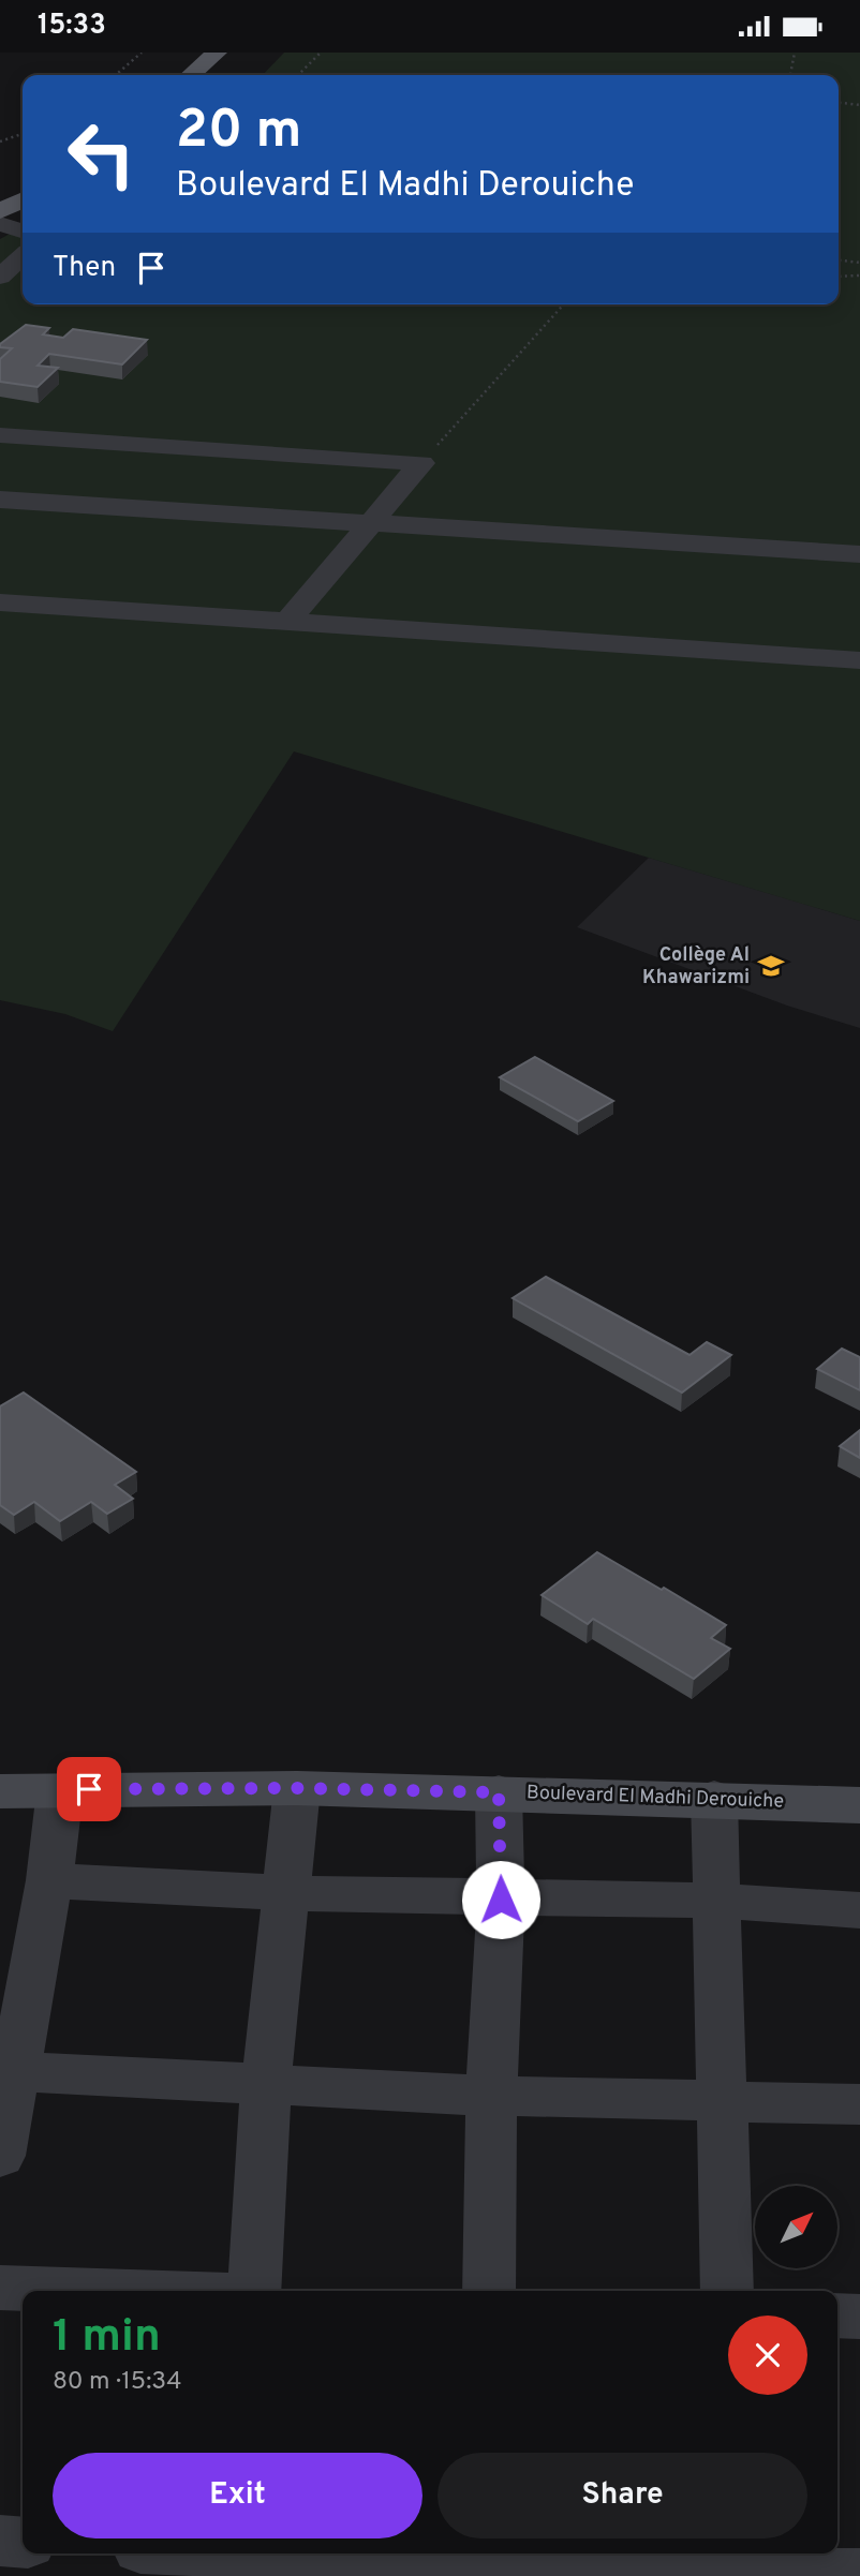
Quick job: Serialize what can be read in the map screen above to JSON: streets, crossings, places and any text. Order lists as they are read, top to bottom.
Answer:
{
  "streets": {
    "street": ["Boulevard El Madhi Derouiche"]
  },
  "places": {
    "school or university": ["Collège Al Khawarizmi"]
  },
  "north": "top right",
  "page": {
    "status": "15:33",
    "turn": ["20 m", "Boulevard El Madhi Derouiche"],
    "then": "Then",
    "heading": ["1 min", "80 m · 15:34"],
    "buttons": ["Exit", "Share"]
  }
}
